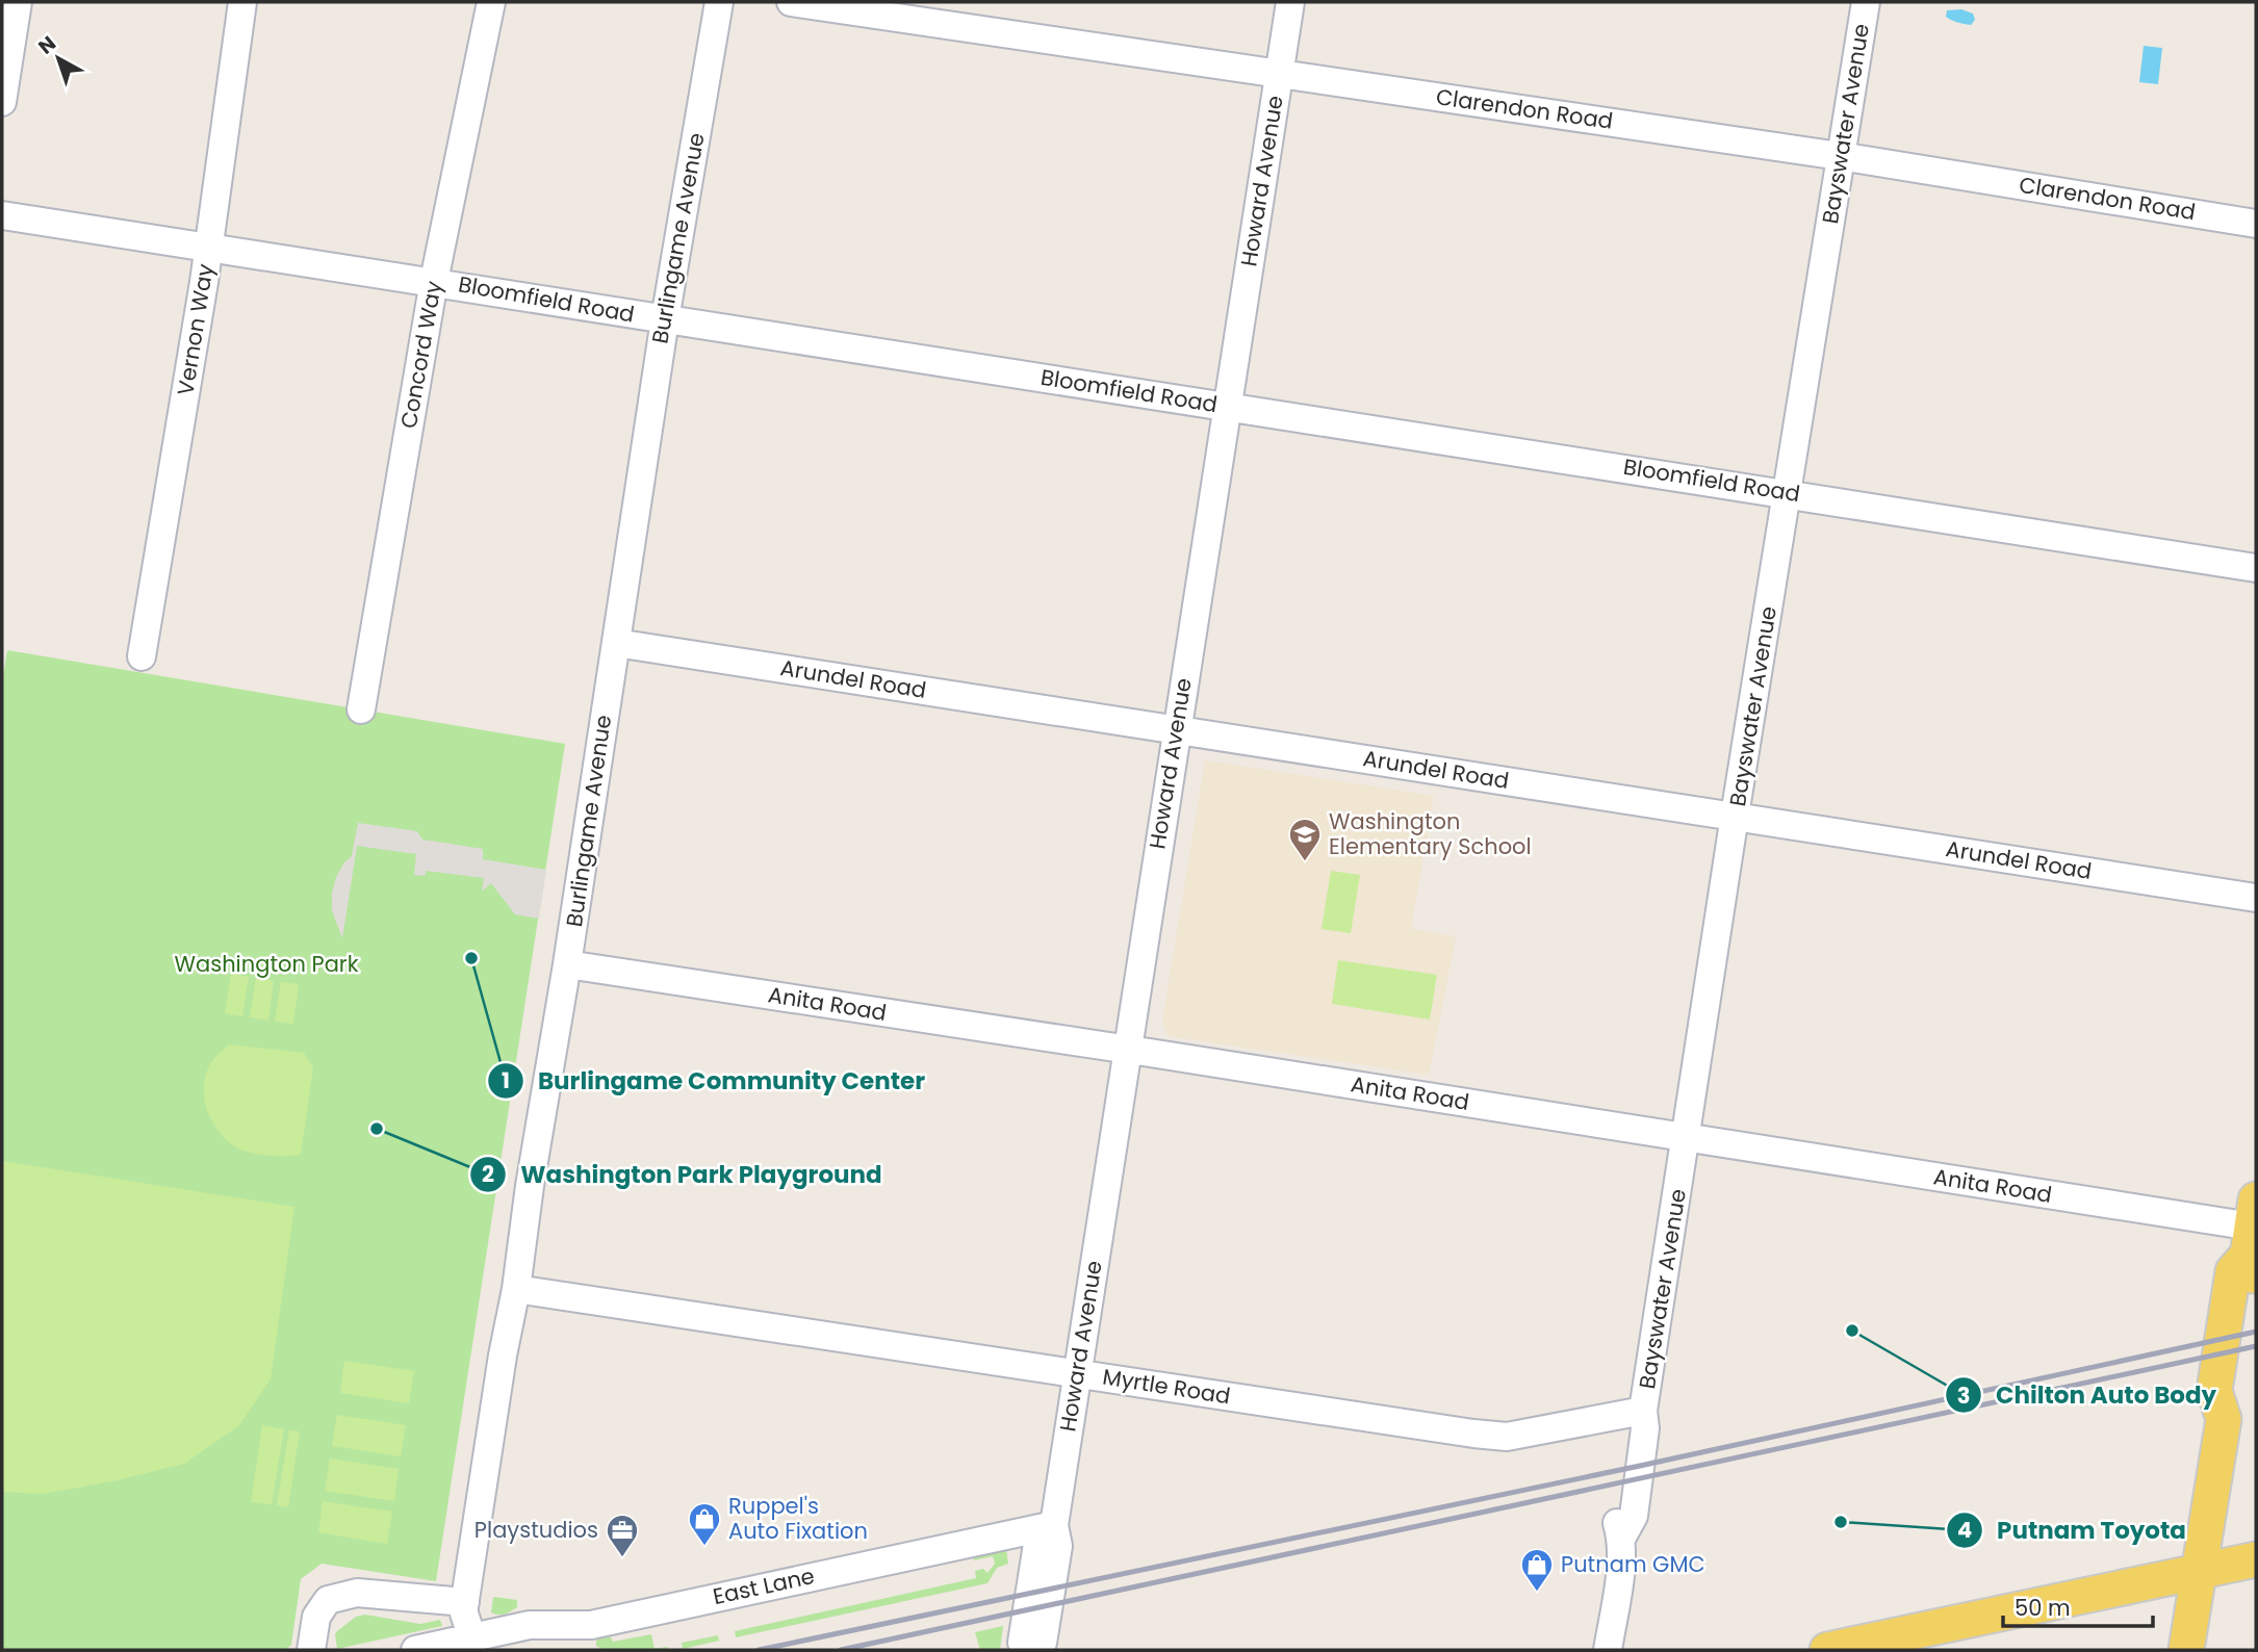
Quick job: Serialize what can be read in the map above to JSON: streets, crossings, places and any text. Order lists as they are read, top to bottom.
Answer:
{
  "streets": {
    "street": [
      "Clarendon Road",
      "Bayswater Avenue",
      "Howard Avenue",
      "Burlingame Avenue",
      "Bloomfield Road",
      "Vernon Way",
      "Concord Way",
      "Arundel Road",
      "Anita Road",
      "Myrtle Road",
      "East Lane"
    ]
  },
  "crossings": [
    ["Clarendon Road", "Bayswater Avenue"],
    ["Clarendon Road", "Howard Avenue"],
    ["Bayswater Avenue", "Bloomfield Road"],
    ["Bayswater Avenue", "Arundel Road"],
    ["Bayswater Avenue", "Anita Road"],
    ["Bayswater Avenue", "Myrtle Road"],
    ["Howard Avenue", "Bloomfield Road"],
    ["Howard Avenue", "Arundel Road"],
    ["Howard Avenue", "Anita Road"],
    ["Howard Avenue", "Myrtle Road"],
    ["Howard Avenue", "East Lane"],
    ["Burlingame Avenue", "Bloomfield Road"],
    ["Burlingame Avenue", "Arundel Road"],
    ["Burlingame Avenue", "Anita Road"],
    ["Burlingame Avenue", "Myrtle Road"],
    ["Burlingame Avenue", "East Lane"],
    ["Bloomfield Road", "Vernon Way"],
    ["Bloomfield Road", "Concord Way"]
  ],
  "parks": ["Washington Park"],
  "places": {
    "school or university": ["Washington Elementary School"],
    "other": [
      "Burlingame Community Center",
      "Washington Park Playground",
      "Chilton Auto Body",
      "Putnam Toyota"
    ],
    "shop": ["Ruppel's Auto Fixation", "Putnam GMC"],
    "office": ["Playstudios"]
  },
  "scale_bar": "50 m",
  "north": "top left"
}
